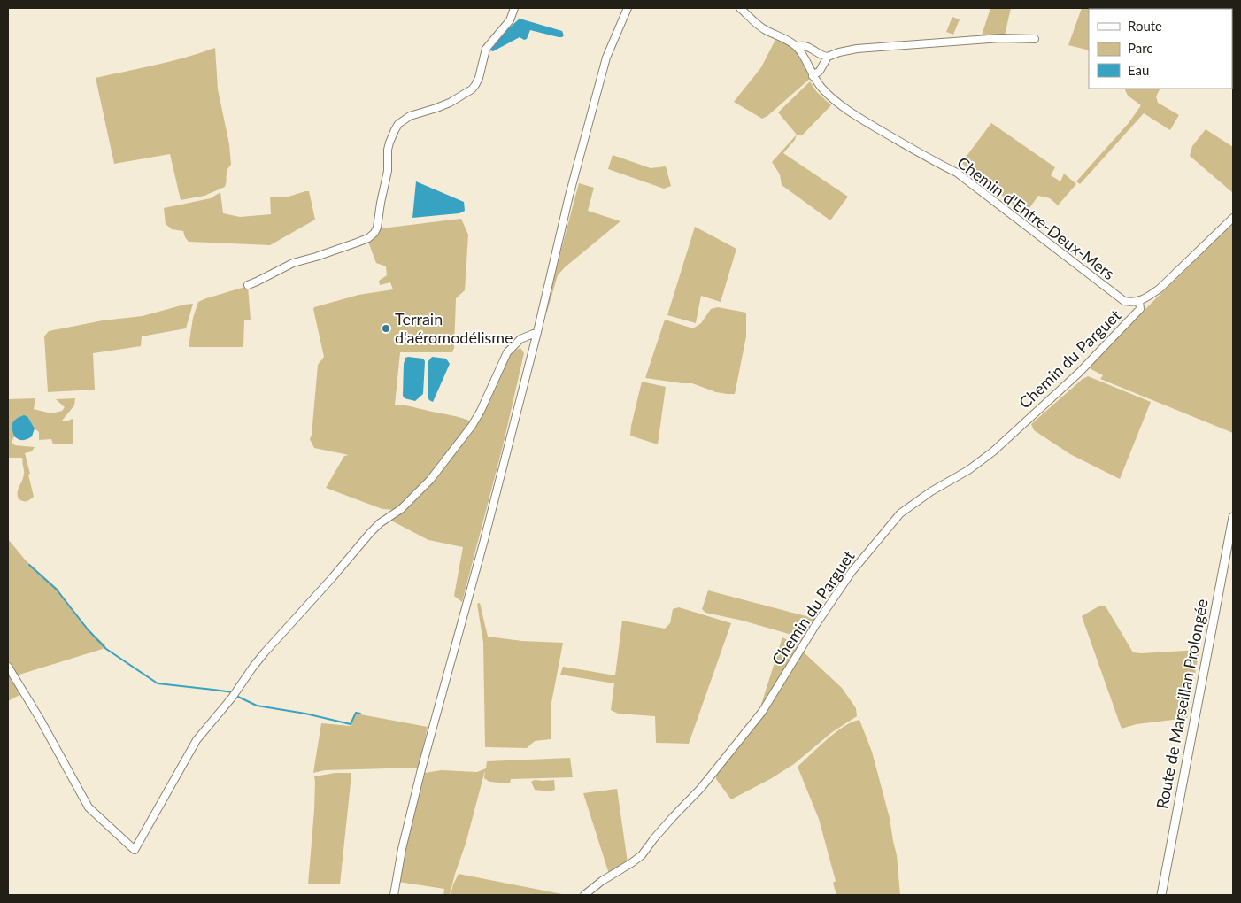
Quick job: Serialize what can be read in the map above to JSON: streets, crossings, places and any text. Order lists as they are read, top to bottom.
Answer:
{
  "streets": {
    "main road": ["Route de Marseillan Prolongée"],
    "street": ["Chemin d'Entre-Deux-Mers", "Chemin du Parguet"]
  },
  "crossings": [
    ["Chemin d'Entre-Deux-Mers", "Chemin du Parguet"]
  ],
  "places": ["Terrain d'aéromodélisme"],
  "legend": ["Route", "Parc", "Eau"]
}
